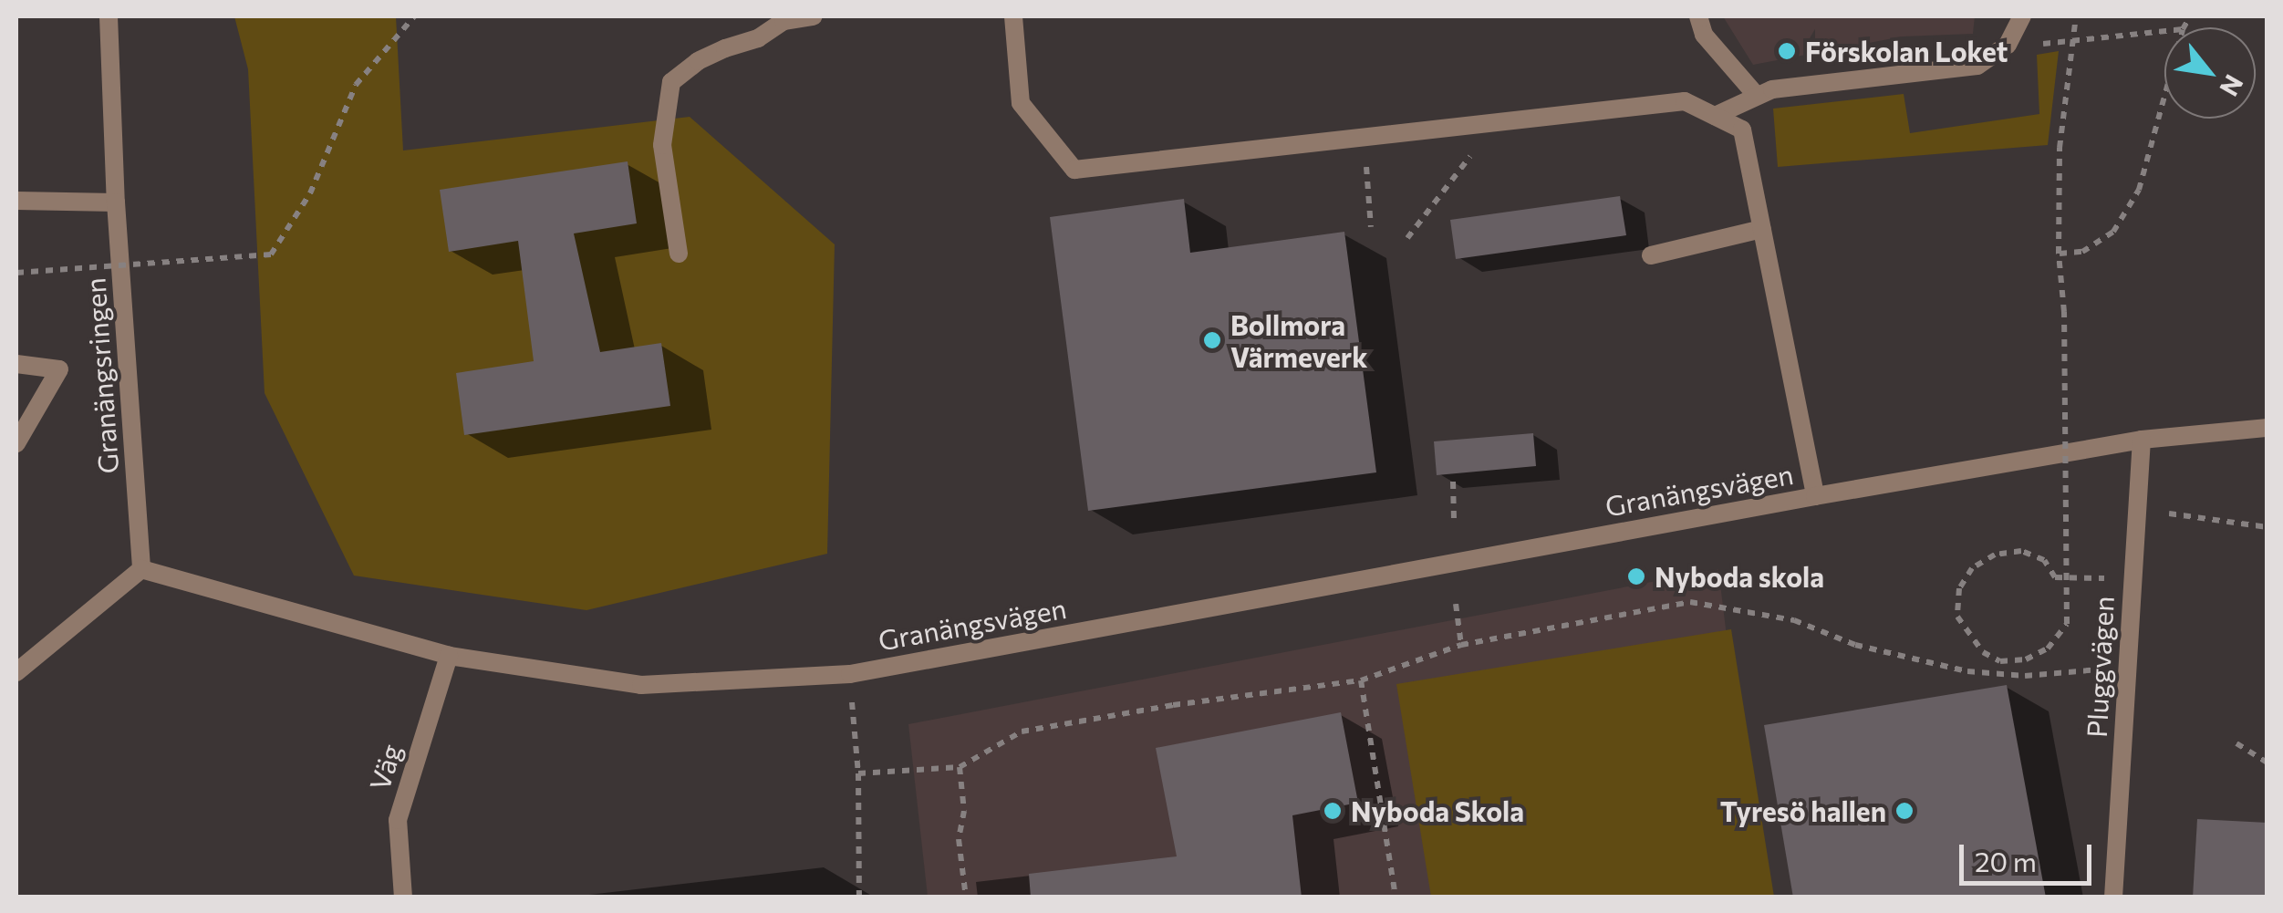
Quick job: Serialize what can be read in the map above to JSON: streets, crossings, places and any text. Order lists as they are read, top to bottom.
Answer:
{
  "streets": {
    "street": [
      "Granängsringen",
      "Granängsvägen",
      "Pluggvägen",
      "Väg"
    ]
  },
  "crossings": [
    ["Granängsringen", "Granängsvägen"],
    ["Granängsvägen", "Pluggvägen"],
    ["Granängsvägen", "Väg"]
  ],
  "places": [
    "Förskolan Loket",
    "Bollmora Värmeverk",
    "Nyboda skola",
    "Nyboda Skola",
    "Tyresö hallen"
  ],
  "scale_bar": "20 m",
  "north": "bottom right"
}
